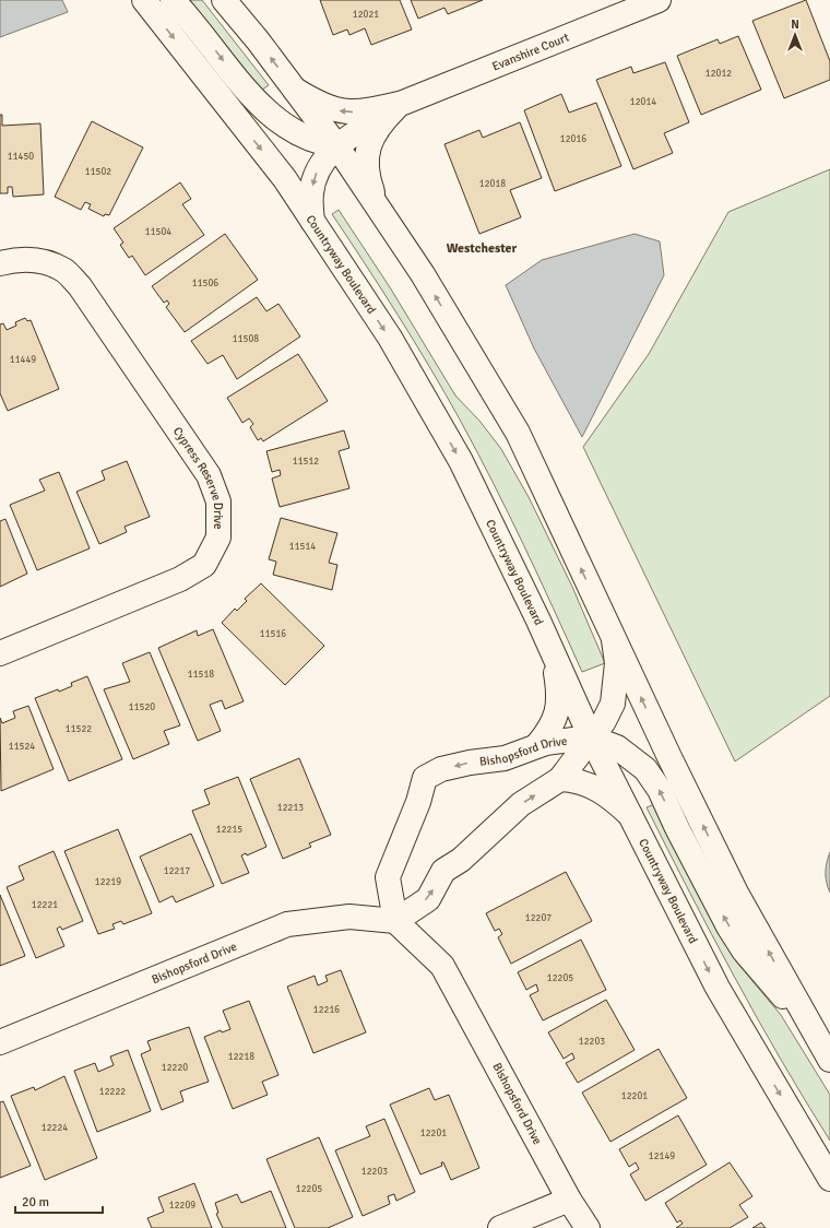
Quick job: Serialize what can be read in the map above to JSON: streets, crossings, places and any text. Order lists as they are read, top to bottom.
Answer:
{
  "streets": {
    "street": [
      "Evanshire Court",
      "Countryway Boulevard",
      "Cypress Reserve Drive",
      "Bishopsford Drive"
    ]
  },
  "crossings": [
    ["Evanshire Court", "Countryway Boulevard"],
    ["Countryway Boulevard", "Bishopsford Drive"]
  ],
  "districts": ["Westchester"],
  "house_numbers": [
    "12021",
    "12012",
    "12014",
    "12016",
    "11450",
    "11502",
    "12018",
    "11504",
    "11506",
    "11508",
    "11449",
    "11512",
    "11514",
    "11516",
    "11518",
    "11520",
    "11522",
    "11524",
    "12213",
    "12215",
    "12217",
    "12219",
    "12221",
    "12207",
    "12205",
    "12216",
    "12203",
    "12218",
    "12220",
    "12222",
    "12201",
    "12224",
    "12201",
    "12149",
    "12203",
    "12205",
    "12209"
  ],
  "scale_bar": "20 m",
  "north": "top"
}
